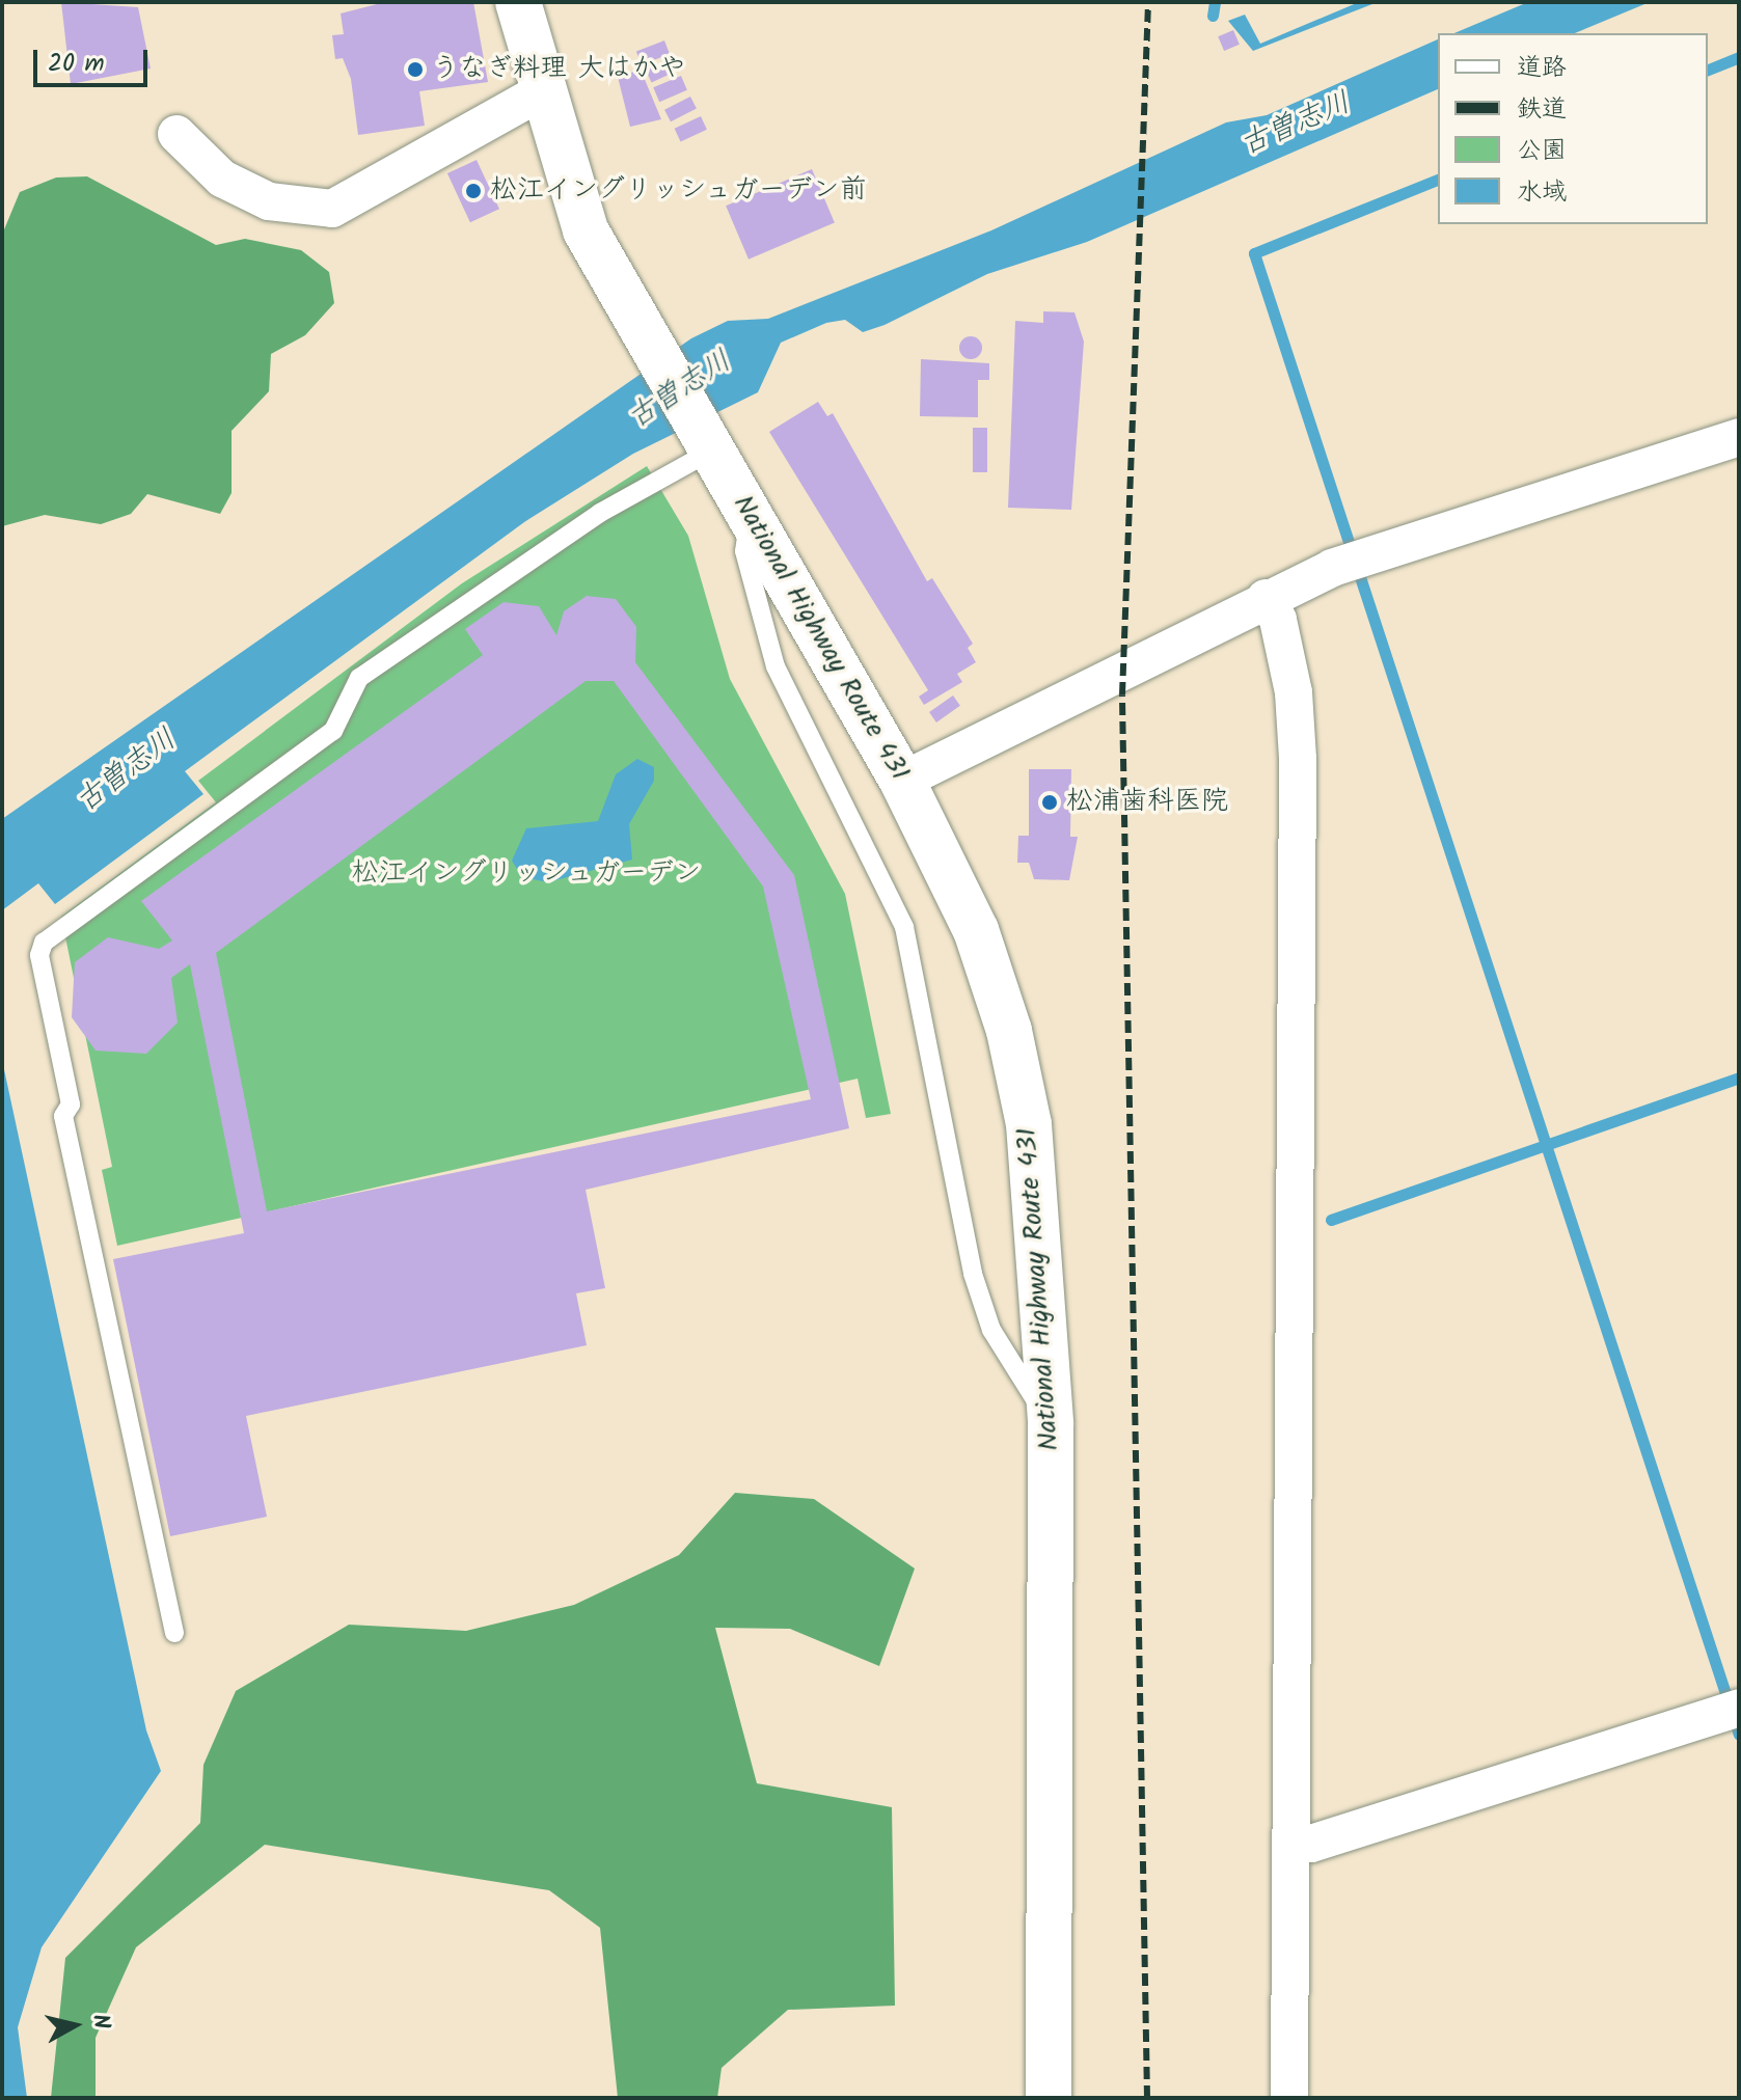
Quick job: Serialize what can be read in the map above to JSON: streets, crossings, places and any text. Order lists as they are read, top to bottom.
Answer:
{
  "streets": {
    "highway": ["National Highway Route 431"]
  },
  "water": ["古曽志川"],
  "parks": ["松江イングリッシュガーデン"],
  "places": ["うなぎ料理 大はかや", "松江イングリッシュガーデン前", "松浦歯科医院"],
  "legend": [
    "道路",
    "鉄道",
    "公園",
    "水域"
  ],
  "scale_bar": "20 m",
  "north": "right"
}
